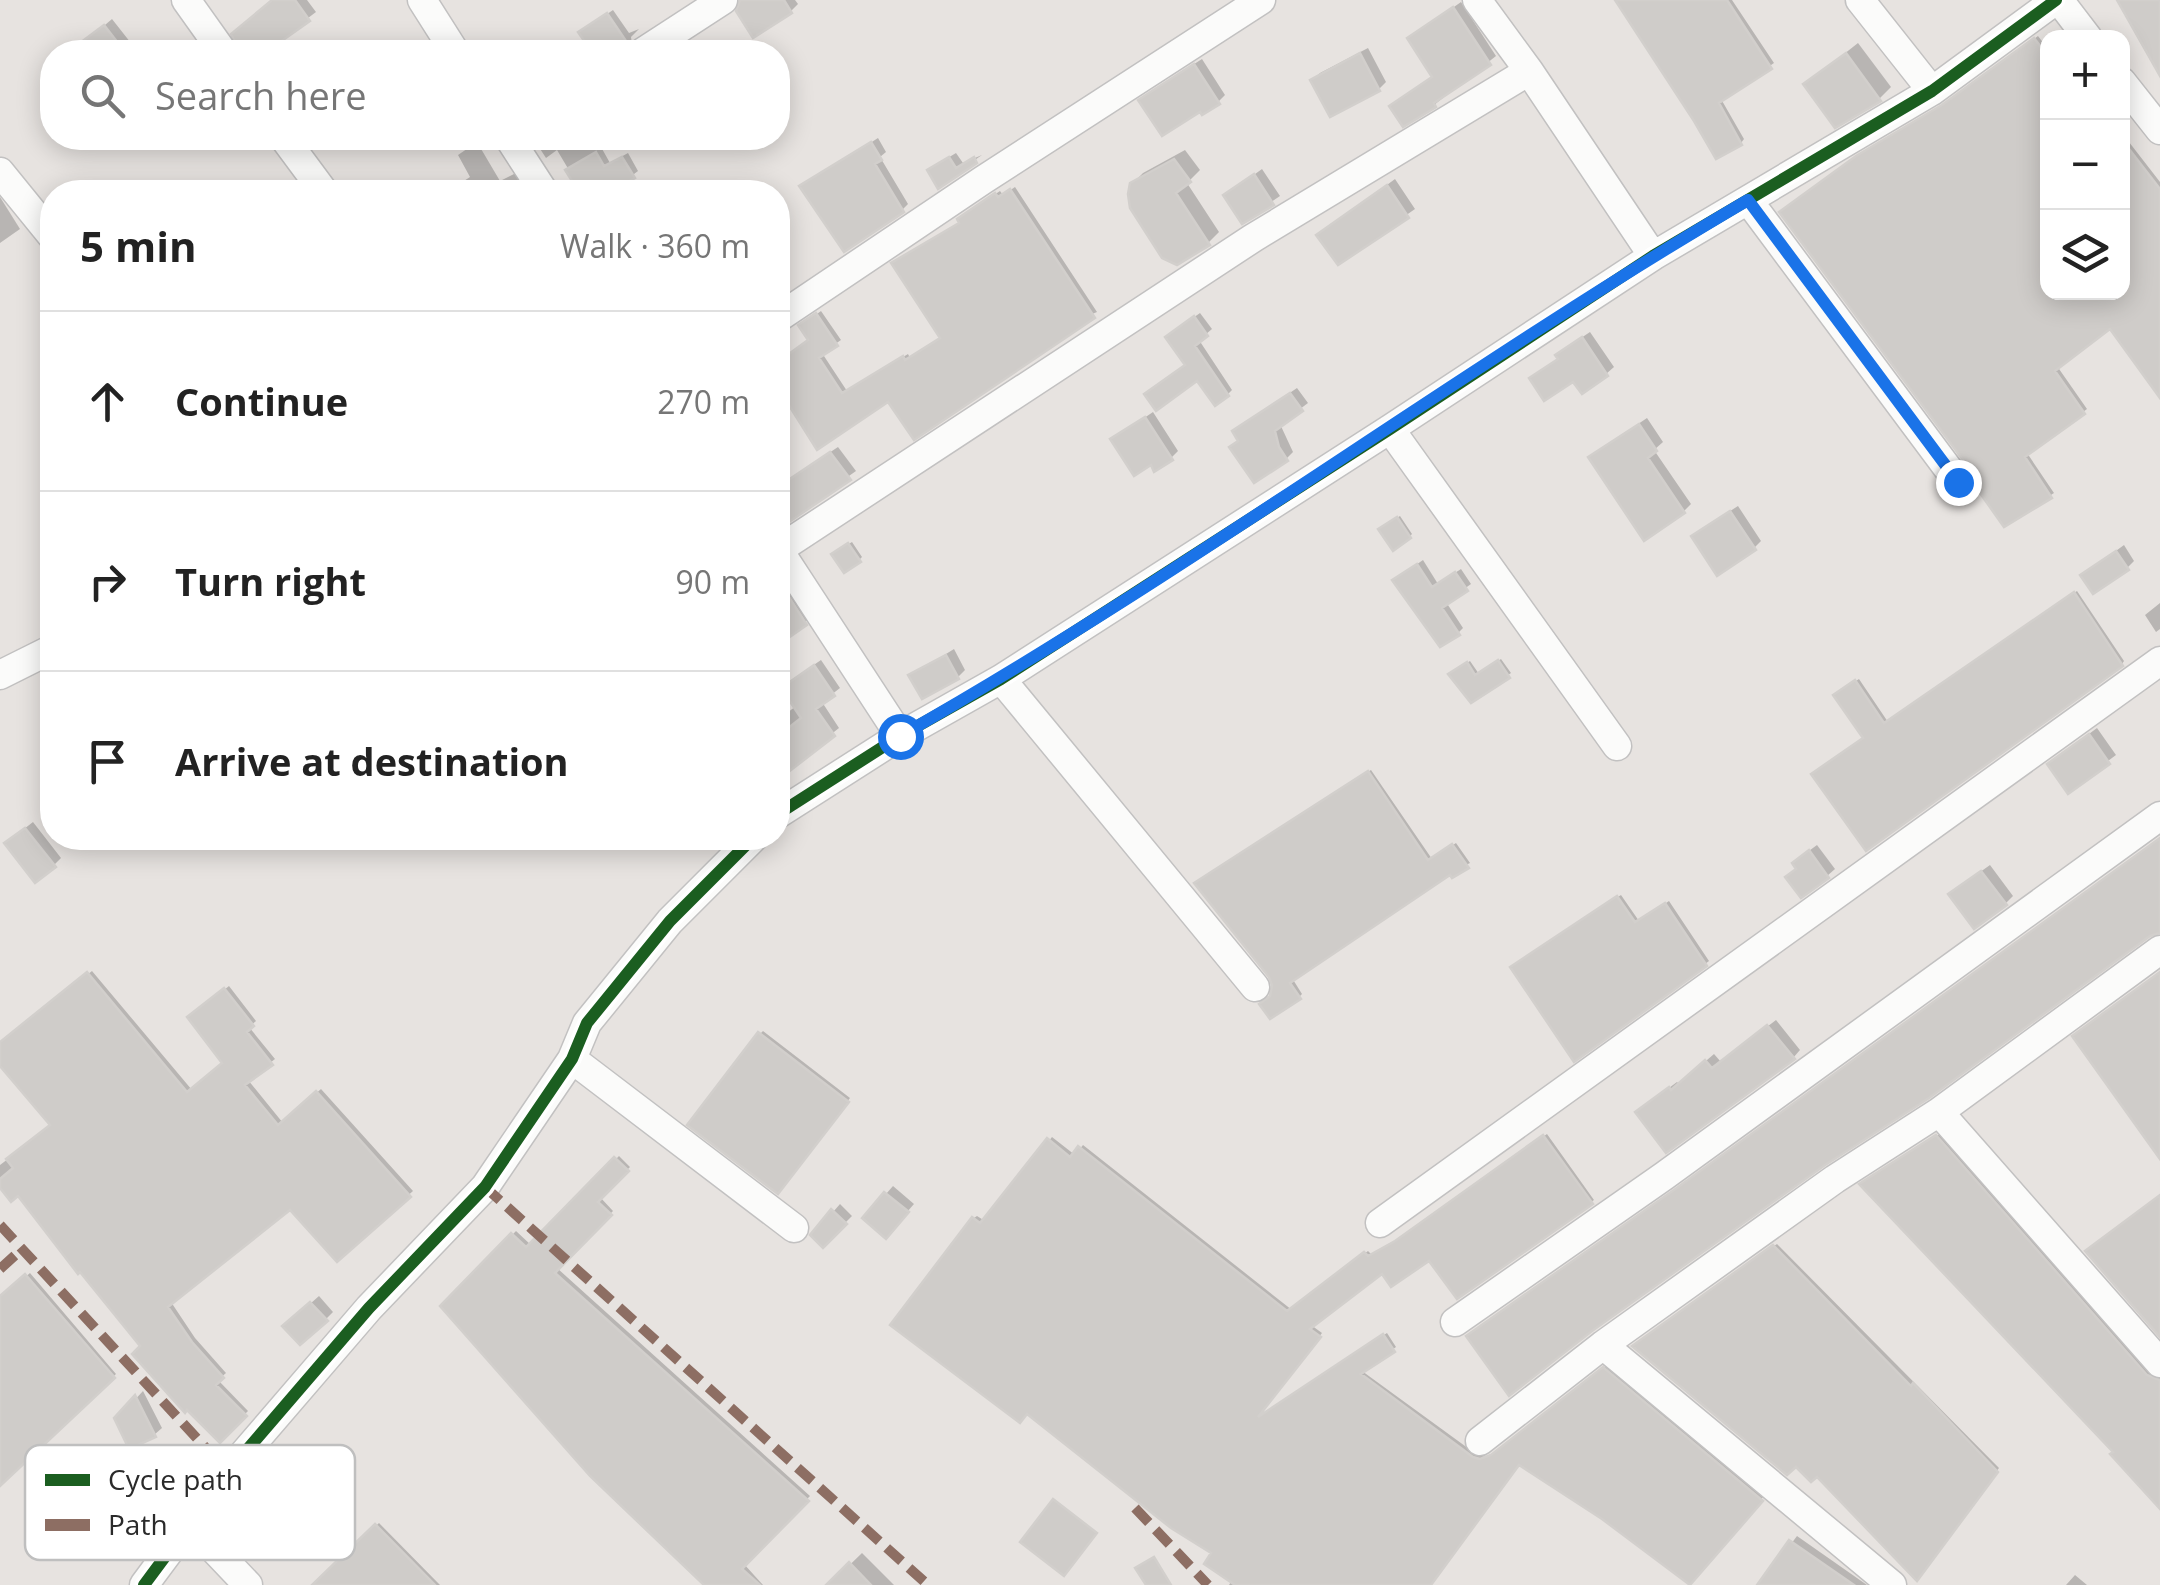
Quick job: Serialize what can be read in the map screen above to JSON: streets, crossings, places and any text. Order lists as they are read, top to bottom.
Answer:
{
  "legend": ["Cycle path", "Path"],
  "page": {
    "map_buttons": ["+", "−"],
    "search": "Search here",
    "heading": ["5 min", "Walk · 360 m"],
    "list": [
      ["Continue", "270 m"],
      ["Turn right", "90 m"],
      "Arrive at destination"
    ]
  }
}
